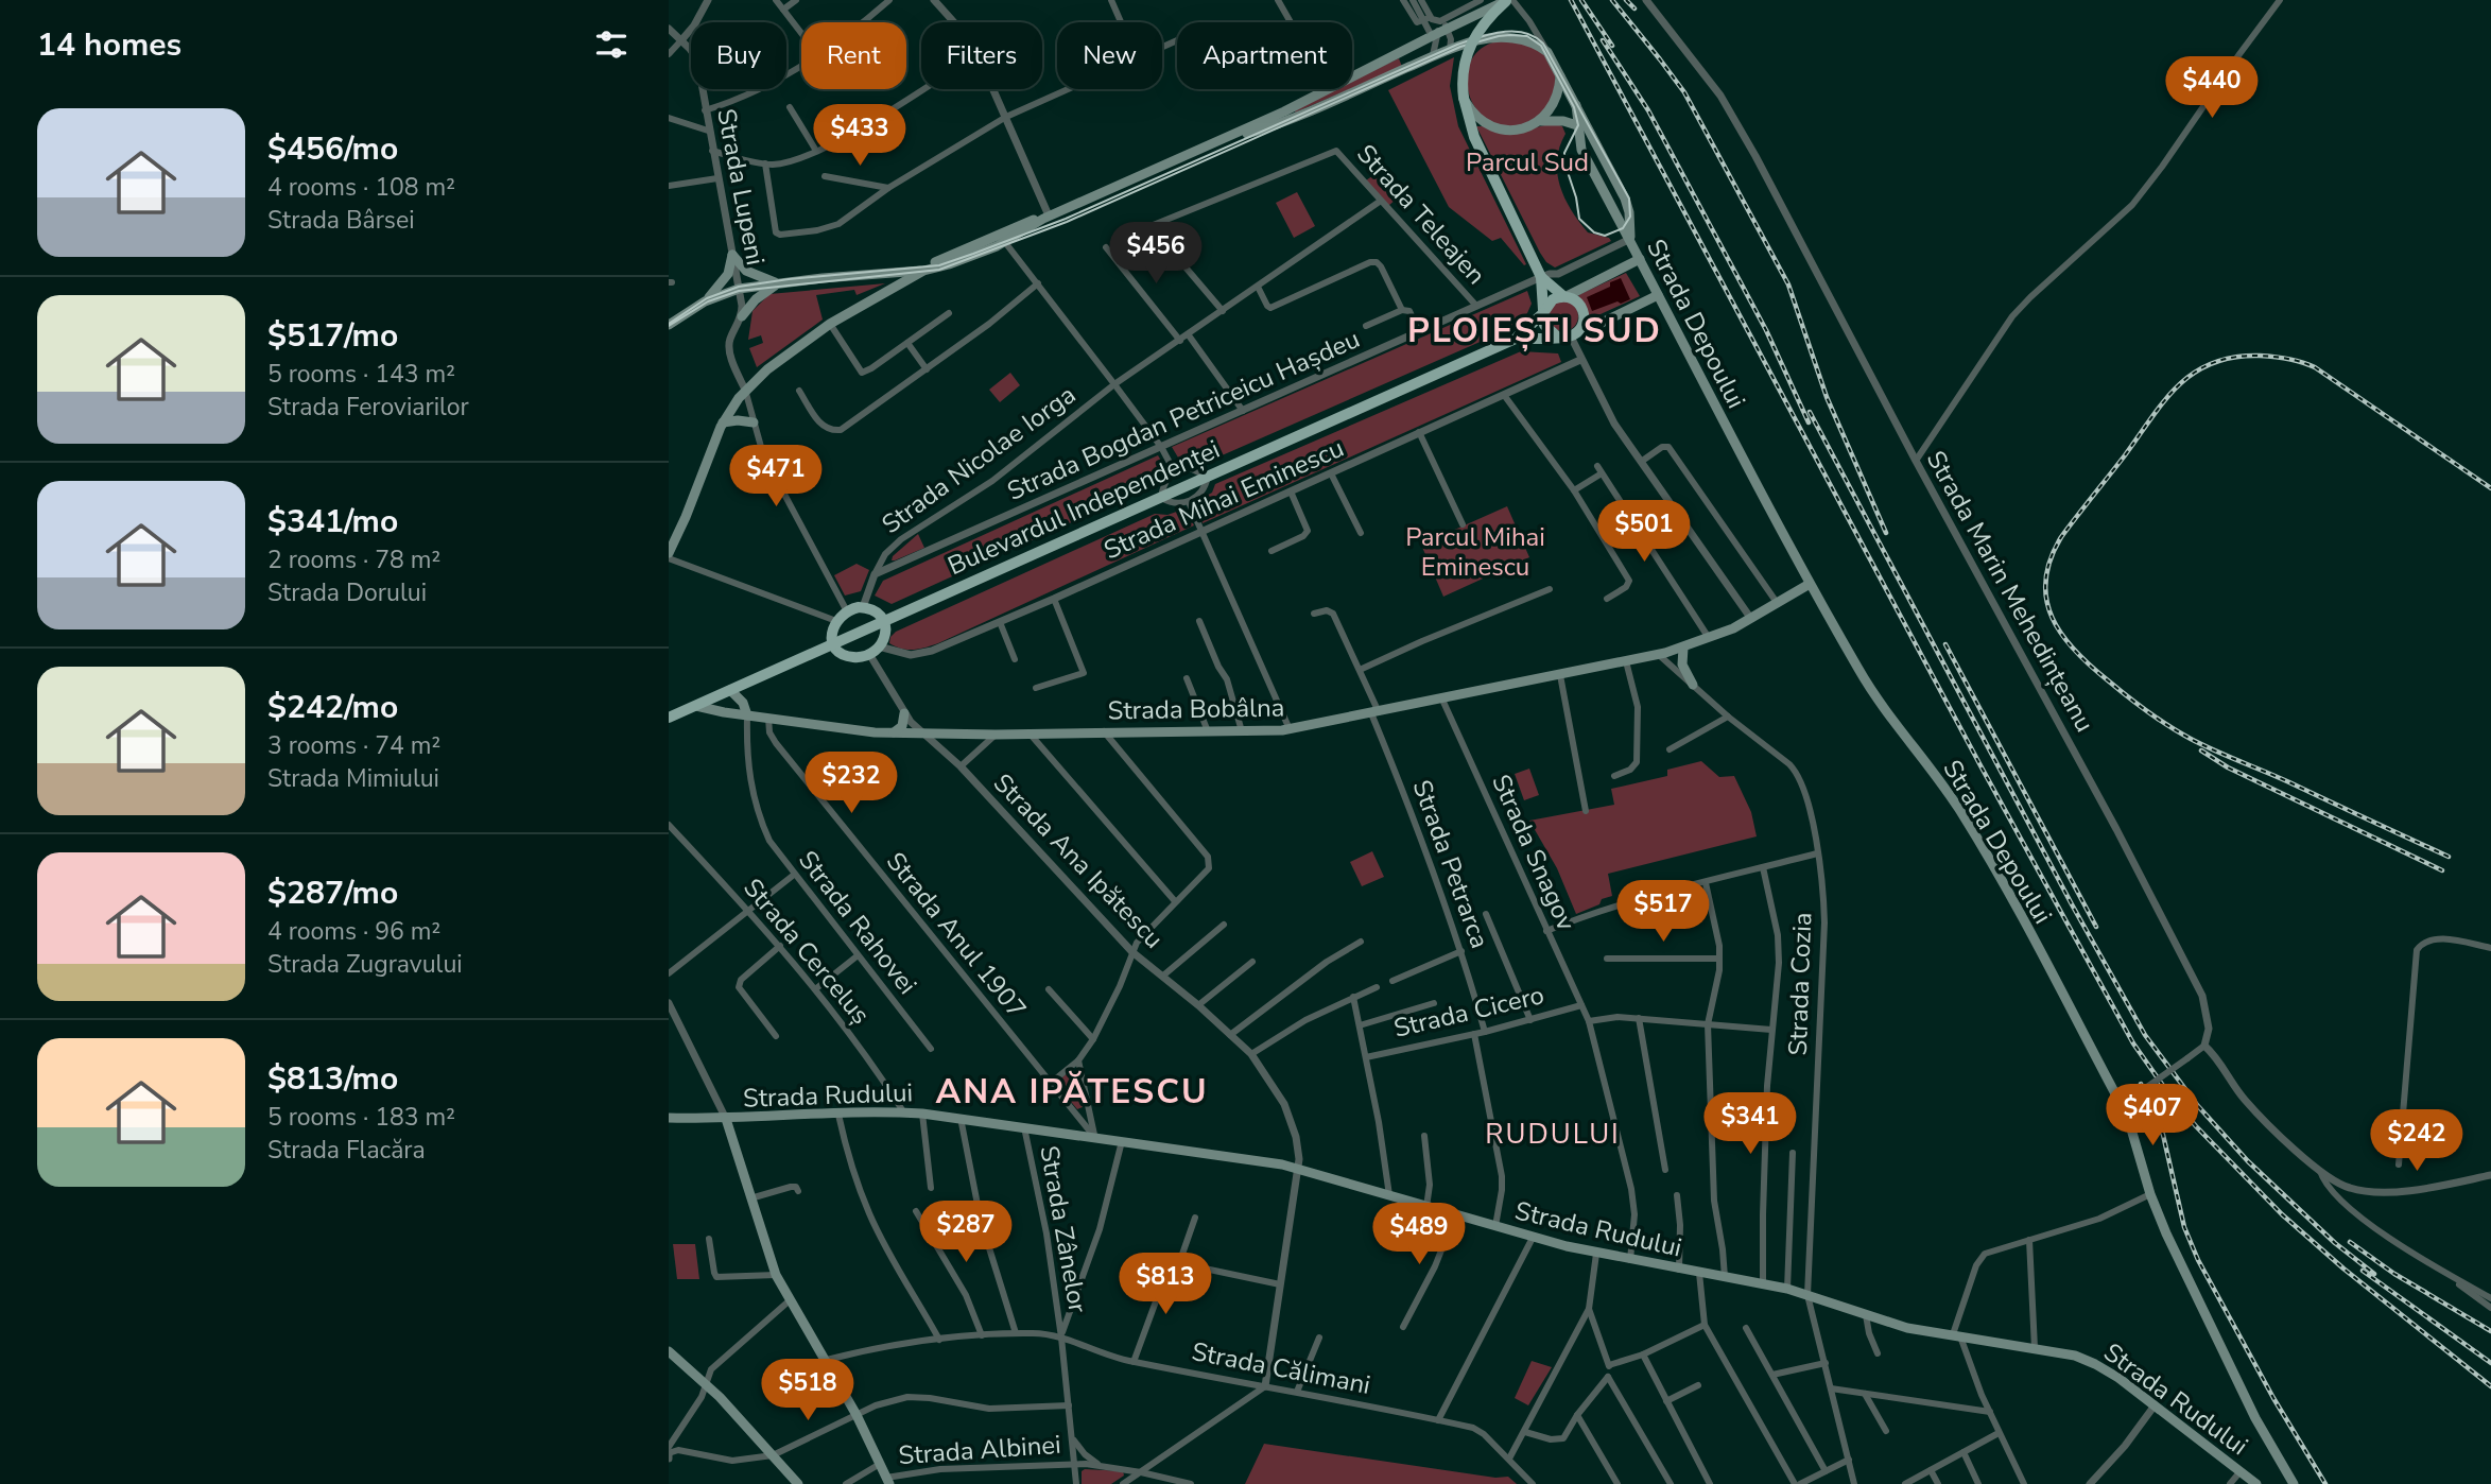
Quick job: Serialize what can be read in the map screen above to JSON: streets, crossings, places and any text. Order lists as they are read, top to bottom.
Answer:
{
  "streets": {
    "main road": [
      "Strada Depoului",
      "Bulevardul Independenței",
      "Strada Bobâlna",
      "Strada Rudului"
    ],
    "street": [
      "Strada Lupeni",
      "Strada Teleajen",
      "Strada Bogdan Petriceicu Hașdeu",
      "Strada Nicolae Iorga",
      "Strada Mihai Eminescu",
      "Strada Marin Mehedințeanu",
      "Strada Snagov",
      "Strada Ana Ipătescu",
      "Strada Petrarca",
      "Strada Rahovei",
      "Strada Anul 1907",
      "Strada Cerceluș",
      "Strada Cozia",
      "Strada Cicero",
      "Strada Zânelor",
      "Strada Călimani",
      "Strada Albinei"
    ]
  },
  "crossings": [
    ["Strada Teleajen", "Strada Bogdan Petriceicu Hașdeu"],
    ["Strada Teleajen", "Strada Nicolae Iorga"],
    ["Strada Depoului", "Strada Bogdan Petriceicu Hașdeu"],
    ["Strada Depoului", "Strada Bobâlna"],
    ["Strada Bogdan Petriceicu Hașdeu", "Strada Nicolae Iorga"],
    ["Bulevardul Independenței", "Strada Bobâlna"],
    ["Strada Bobâlna", "Strada Snagov"],
    ["Strada Bobâlna", "Strada Ana Ipătescu"],
    ["Strada Bobâlna", "Strada Petrarca"],
    ["Strada Bobâlna", "Strada Rahovei"],
    ["Strada Bobâlna", "Strada Anul 1907"],
    ["Strada Bobâlna", "Strada Cozia"],
    ["Strada Snagov", "Strada Cicero"],
    ["Strada Snagov", "Strada Rudului"],
    ["Strada Ana Ipătescu", "Strada Rudului"],
    ["Strada Ana Ipătescu", "Strada Călimani"],
    ["Strada Petrarca", "Strada Cicero"],
    ["Strada Anul 1907", "Strada Rudului"],
    ["Strada Cerceluș", "Strada Rudului"],
    ["Strada Cozia", "Strada Rudului"],
    ["Strada Rudului", "Strada Zânelor"],
    ["Strada Zânelor", "Strada Călimani"],
    ["Strada Zânelor", "Strada Albinei"],
    ["Strada Călimani", "Strada Albinei"]
  ],
  "districts": ["PLOIEȘTI SUD", "ANA IPĂTESCU", "RUDULUI"],
  "parks": ["Parcul Sud", "Parcul Mihai Eminescu"],
  "page": {
    "heading": "14 homes",
    "chip": [
      "Buy",
      "Rent",
      "Filters",
      "New",
      "Apartment"
    ],
    "price": [
      "$440",
      "$433",
      "$456",
      "$471",
      "$501",
      "$232",
      "$517",
      "$407",
      "$341",
      "$242",
      "$287",
      "$489",
      "$813",
      "$518"
    ],
    "list": [
      {
        "name": "$456/mo",
        "note": "4 rooms · 108 m² · Strada Bârsei"
      },
      {
        "name": "$517/mo",
        "note": "5 rooms · 143 m² · Strada Feroviarilor"
      },
      {
        "name": "$341/mo",
        "note": "2 rooms · 78 m² · Strada Dorului"
      },
      {
        "name": "$242/mo",
        "note": "3 rooms · 74 m² · Strada Mimiului"
      },
      {
        "name": "$287/mo",
        "note": "4 rooms · 96 m² · Strada Zugravului"
      },
      {
        "name": "$813/mo",
        "note": "5 rooms · 183 m² · Strada Flacăra"
      }
    ]
  }
}
